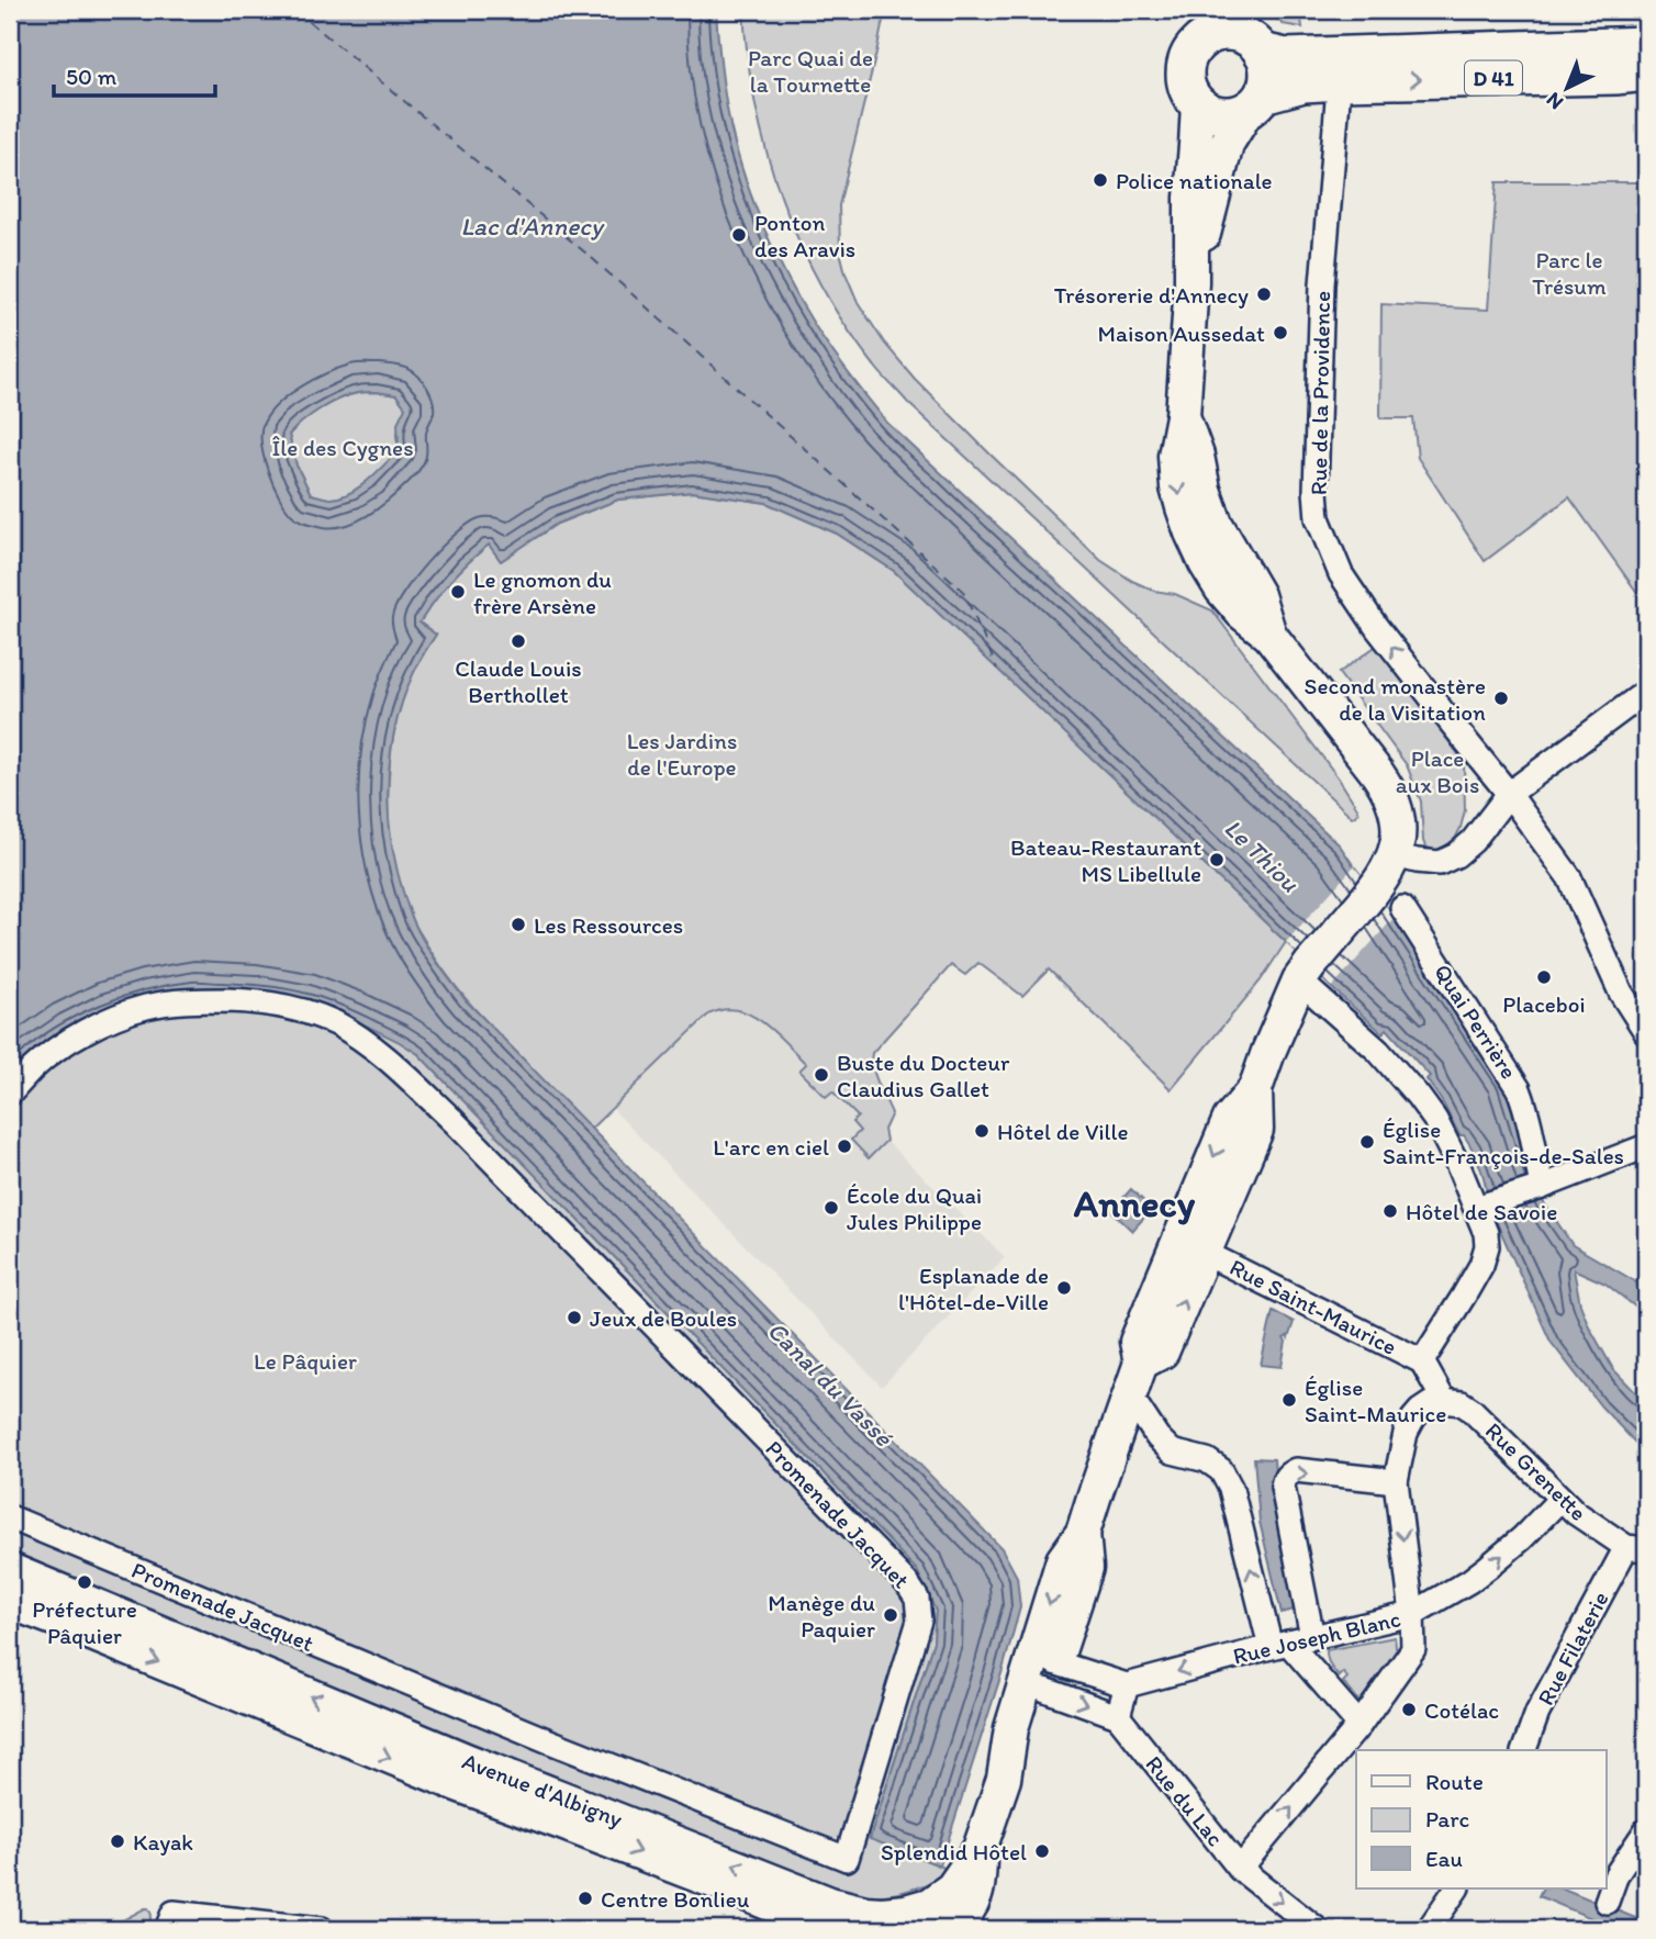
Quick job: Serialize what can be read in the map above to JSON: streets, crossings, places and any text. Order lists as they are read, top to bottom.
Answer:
{
  "streets": {
    "main road": ["D 41", "Avenue d'Albigny"],
    "street": [
      "Rue de la Providence",
      "Quai Perrière",
      "Rue Saint-Maurice",
      "Rue Grenette",
      "Promenade Jacquet",
      "Rue Joseph Blanc",
      "Rue Filaterie",
      "Rue du Lac"
    ]
  },
  "crossings": [
    ["D 41", "Rue de la Providence"],
    ["Rue Grenette", "Rue Joseph Blanc"],
    ["Rue Grenette", "Rue Filaterie"]
  ],
  "one_way": ["Rue de la Providence"],
  "districts": ["Annecy"],
  "water": ["Lac d'Annecy", "Le Thiou", "Canal du Vassé"],
  "parks": [
    "Parc Quai de la Tournette",
    "Parc le Trésum",
    "Île des Cygnes",
    "Les Jardins de l'Europe",
    "Place aux Bois",
    "Le Pâquier"
  ],
  "places": [
    "Police nationale",
    "Ponton des Aravis",
    "Trésorerie d'Annecy",
    "Maison Aussedat",
    "Le gnomon du frère Arsène",
    "Claude Louis Berthollet",
    "Second monastère de la Visitation",
    "Bateau-Restaurant MS Libellule",
    "Les Ressources",
    "Placeboi",
    "Buste du Docteur Claudius Gallet",
    "Hôtel de Ville",
    "Église Saint-François-de-Sales",
    "L'arc en ciel",
    "École du Quai Jules Philippe",
    "Hôtel de Savoie",
    "Esplanade de l'Hôtel-de-Ville",
    "Jeux de Boules",
    "Église Saint-Maurice",
    "Préfecture Pâquier",
    "Manège du Paquier",
    "Cotélac",
    "Kayak",
    "Splendid Hôtel",
    "Centre Bonlieu"
  ],
  "legend": ["Route", "Parc", "Eau"],
  "scale_bar": "50 m",
  "north": "bottom left"
}
